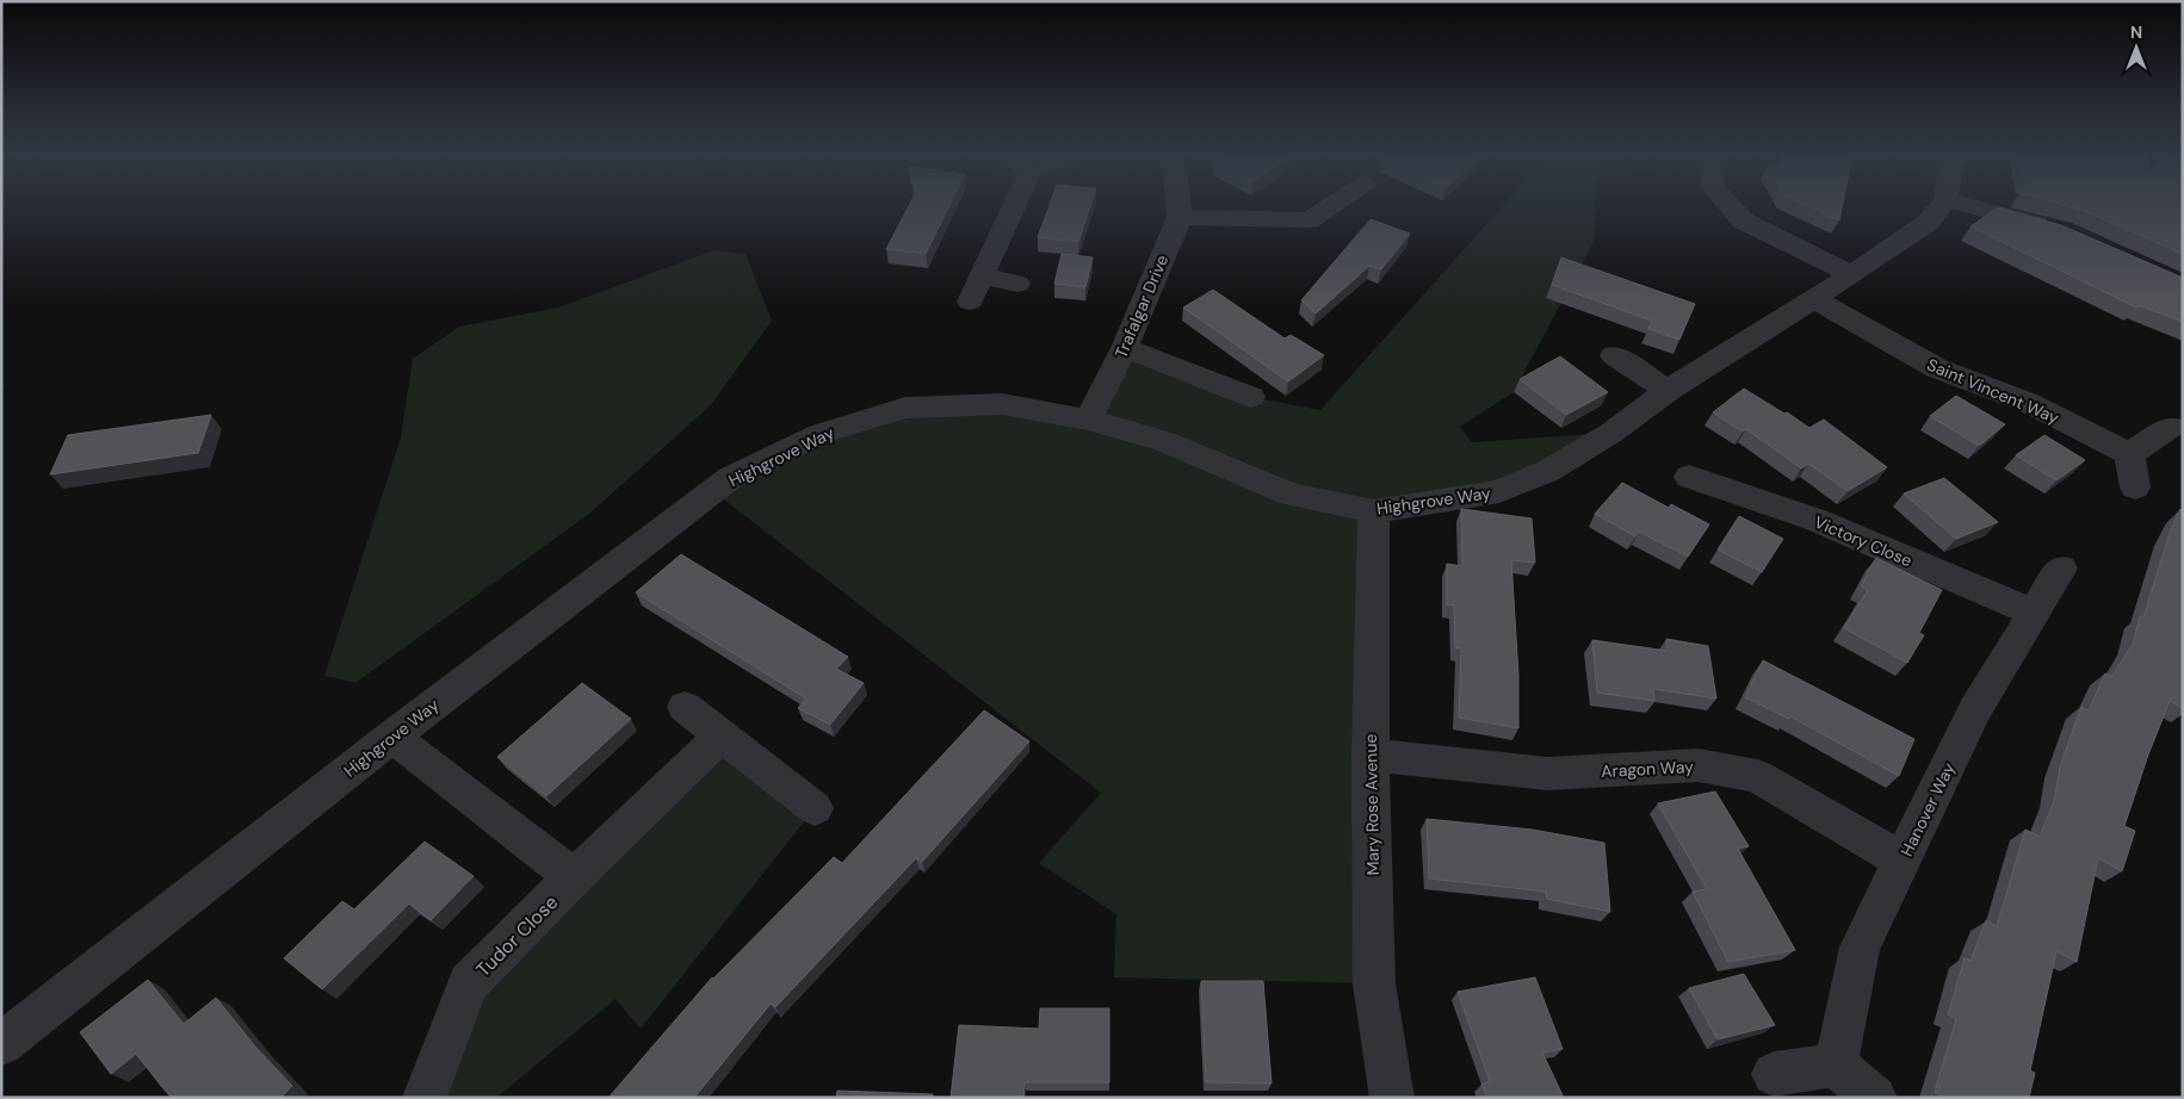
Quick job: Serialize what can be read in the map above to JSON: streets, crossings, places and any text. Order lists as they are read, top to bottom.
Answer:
{
  "streets": {
    "street": [
      "Trafalgar Drive",
      "Saint Vincent Way",
      "Highgrove Way",
      "Victory Close",
      "Aragon Way",
      "Mary Rose Avenue",
      "Hanover Way",
      "Tudor Close"
    ]
  },
  "crossings": [
    ["Trafalgar Drive", "Highgrove Way"],
    ["Saint Vincent Way", "Highgrove Way"],
    ["Highgrove Way", "Mary Rose Avenue"],
    ["Victory Close", "Hanover Way"],
    ["Aragon Way", "Mary Rose Avenue"],
    ["Aragon Way", "Hanover Way"]
  ],
  "north": "top"
}
